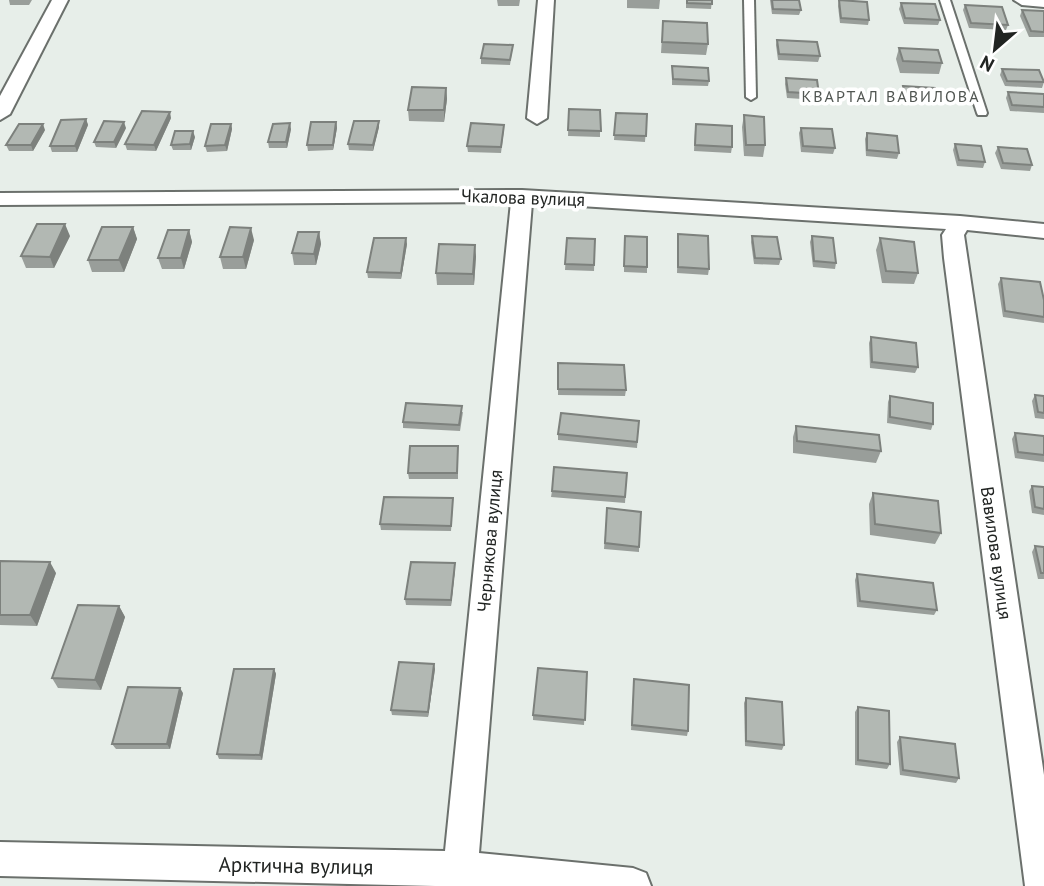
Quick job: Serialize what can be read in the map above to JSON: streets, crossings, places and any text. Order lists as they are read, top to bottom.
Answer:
{
  "streets": {
    "street": [
      "Чкалова вулиця",
      "Чернякова вулиця",
      "Вавилова вулиця",
      "Арктична вулиця"
    ]
  },
  "crossings": [
    ["Чкалова вулиця", "Чернякова вулиця"],
    ["Чкалова вулиця", "Вавилова вулиця"],
    ["Чернякова вулиця", "Арктична вулиця"]
  ],
  "districts": ["КВАРТАЛ ВАВИЛОВА"],
  "north": "bottom left"
}
